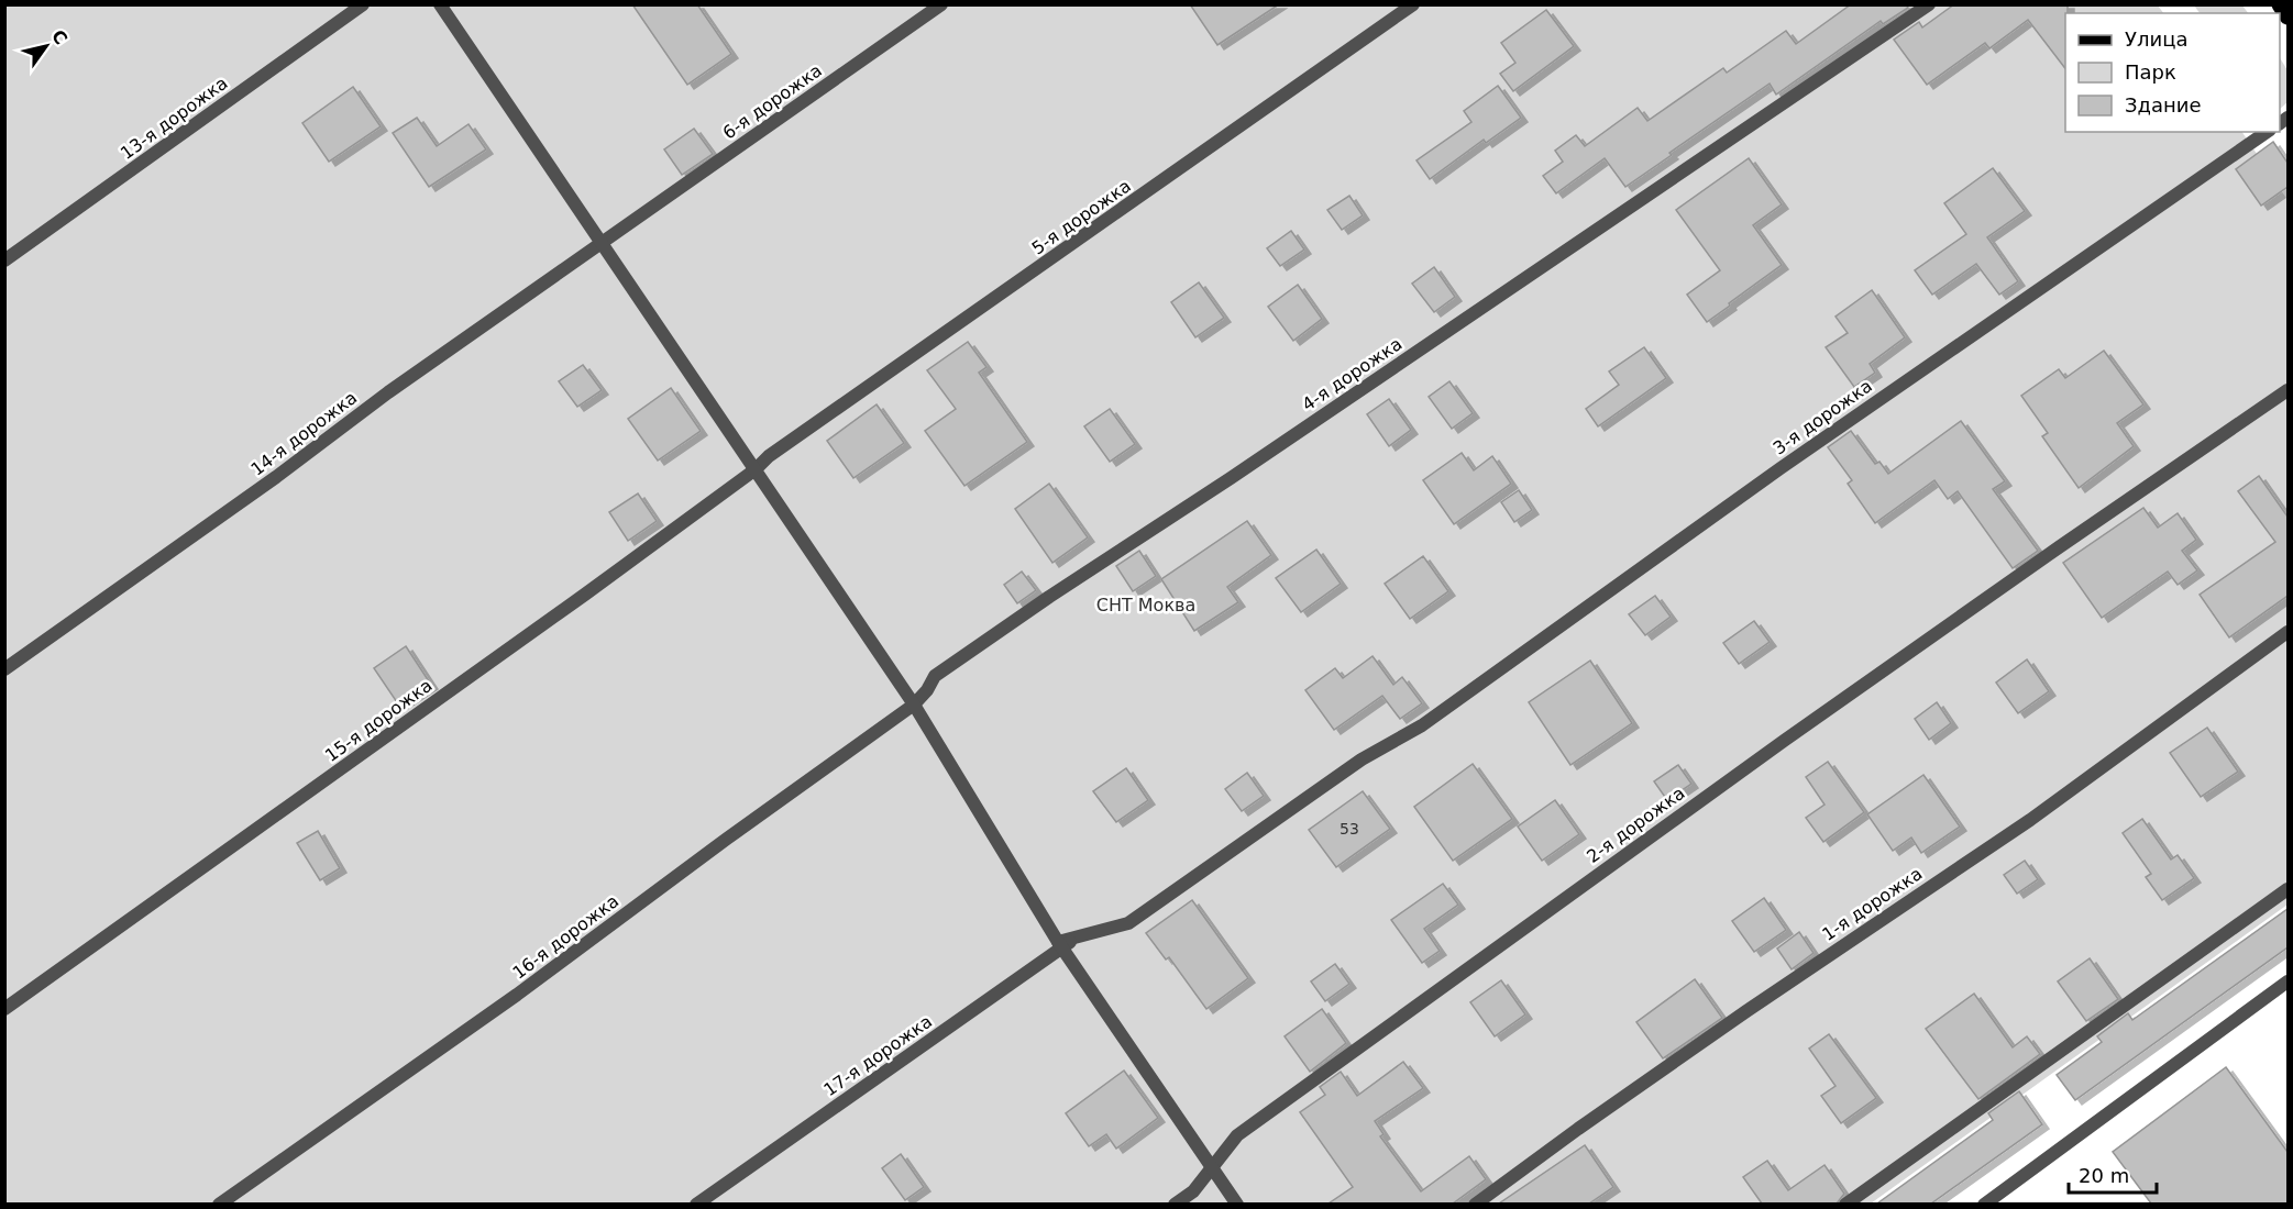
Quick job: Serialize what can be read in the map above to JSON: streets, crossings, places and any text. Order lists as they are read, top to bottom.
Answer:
{
  "streets": {
    "street": [
      "6-я дорожка",
      "13-я дорожка",
      "5-я дорожка",
      "4-я дорожка",
      "3-я дорожка",
      "14-я дорожка",
      "15-я дорожка",
      "2-я дорожка",
      "1-я дорожка",
      "16-я дорожка",
      "17-я дорожка"
    ]
  },
  "crossings": [
    ["6-я дорожка", "14-я дорожка"],
    ["5-я дорожка", "15-я дорожка"],
    ["4-я дорожка", "16-я дорожка"],
    ["3-я дорожка", "17-я дорожка"]
  ],
  "parks": ["СНТ Моква"],
  "house_numbers": ["53"],
  "legend": ["Улица", "Парк", "Здание"],
  "scale_bar": "20 m",
  "north": "top right"
}
